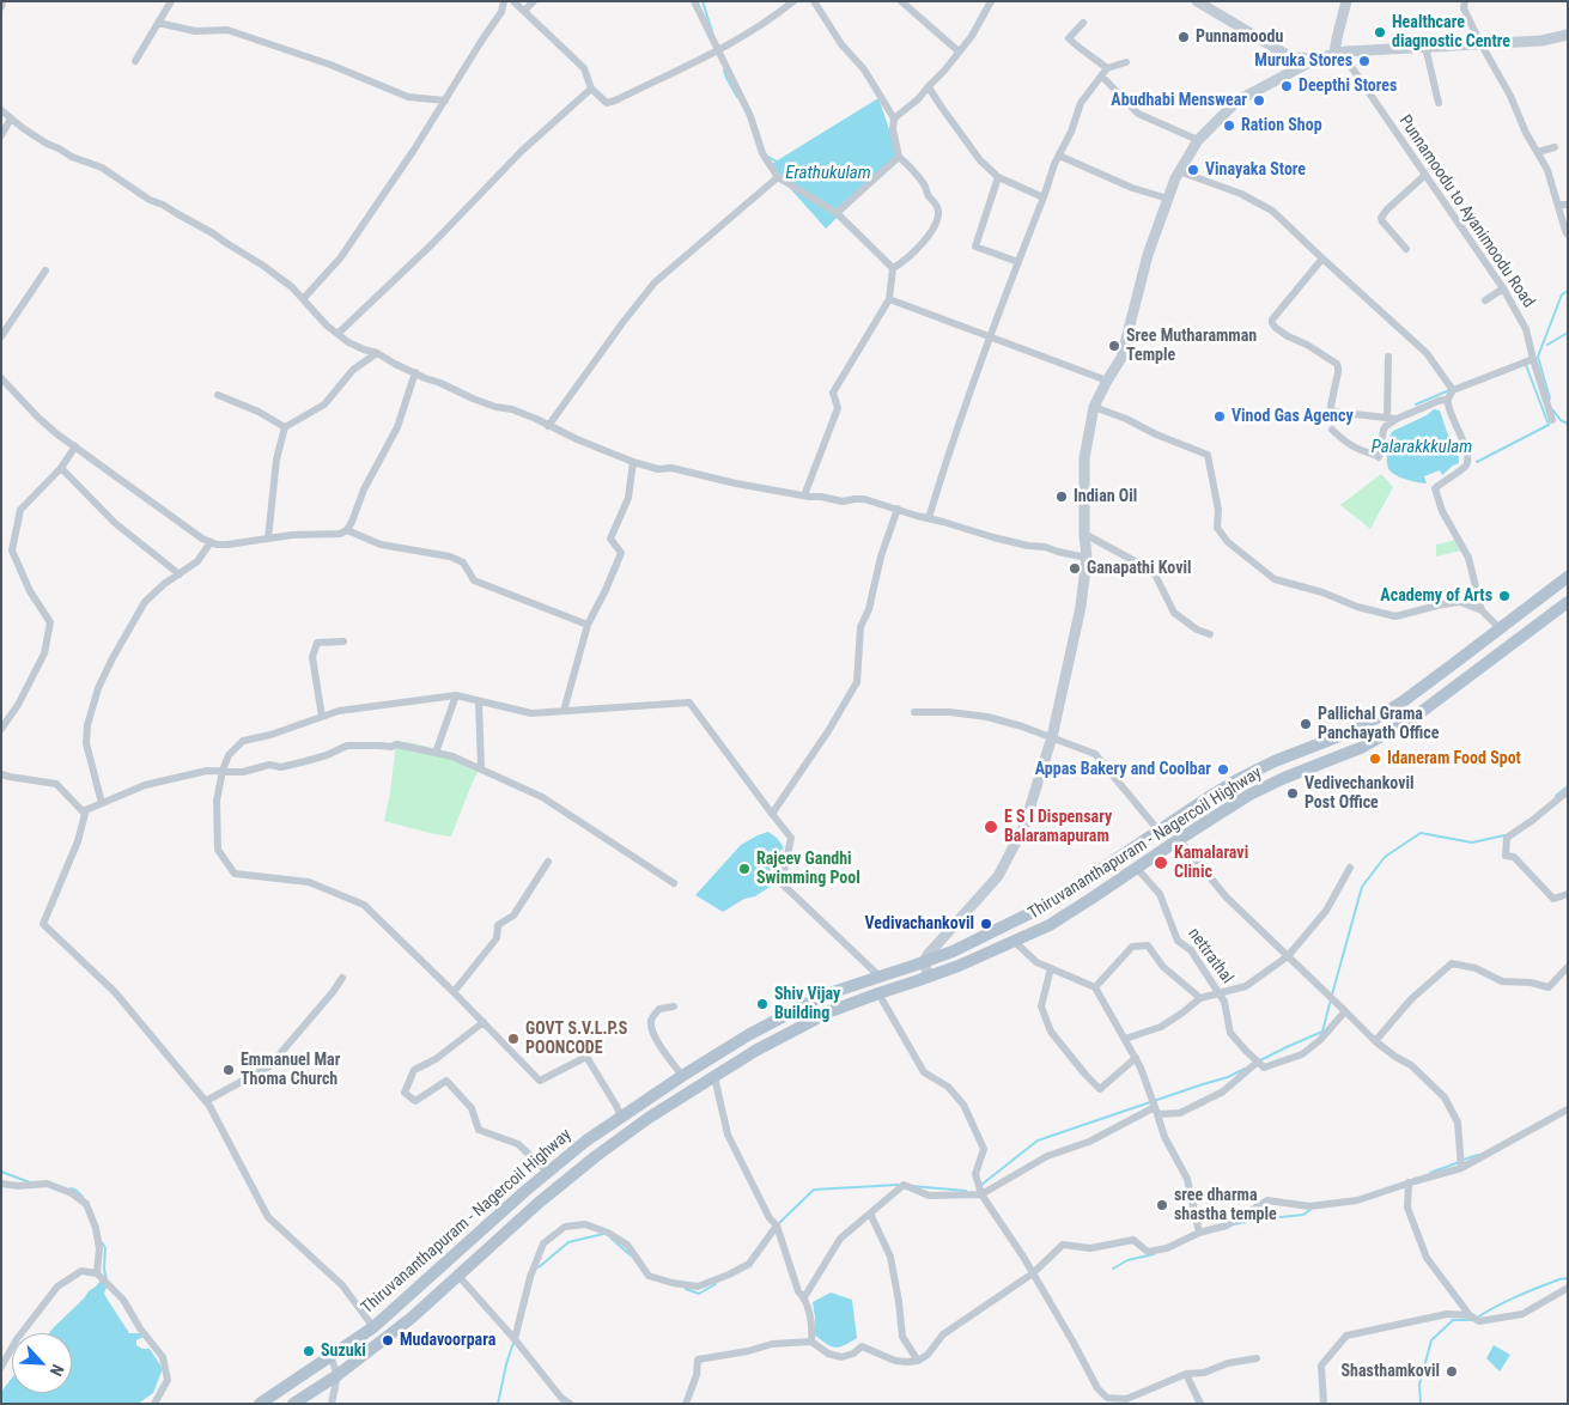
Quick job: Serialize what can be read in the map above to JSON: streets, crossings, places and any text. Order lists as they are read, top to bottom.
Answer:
{
  "streets": {
    "main road": ["Thiruvananthapuram - Nagercoil Highway"],
    "street": ["Punnamoodu to Ayanimoodu Road", "nettrathal"]
  },
  "crossings": [
    ["Thiruvananthapuram - Nagercoil Highway", "nettrathal"]
  ],
  "water": ["Erathukulam", "Palarakkkulam"],
  "places": [
    "Healthcare diagnostic Centre",
    "Punnamoodu",
    "Muruka Stores",
    "Deepthi Stores",
    "Abudhabi Menswear",
    "Ration Shop",
    "Vinayaka Store",
    "Sree Mutharamman Temple",
    "Vinod Gas Agency",
    "Indian Oil",
    "Ganapathi Kovil",
    "Academy of Arts",
    "Pallichal Grama Panchayath Office",
    "Idaneram Food Spot",
    "Appas Bakery and Coolbar",
    "Vedivechankovil Post Office",
    "E S I Dispensary Balaramapuram",
    "Kamalaravi Clinic",
    "Rajeev Gandhi Swimming Pool",
    "Vedivachankovil",
    "Shiv Vijay Building",
    "GOVT S.V.L.P.S POONCODE",
    "Emmanuel Mar Thoma Church",
    "sree dharma shastha temple",
    "Mudavoorpara",
    "Suzuki",
    "Shasthamkovil"
  ],
  "north": "bottom right"
}
